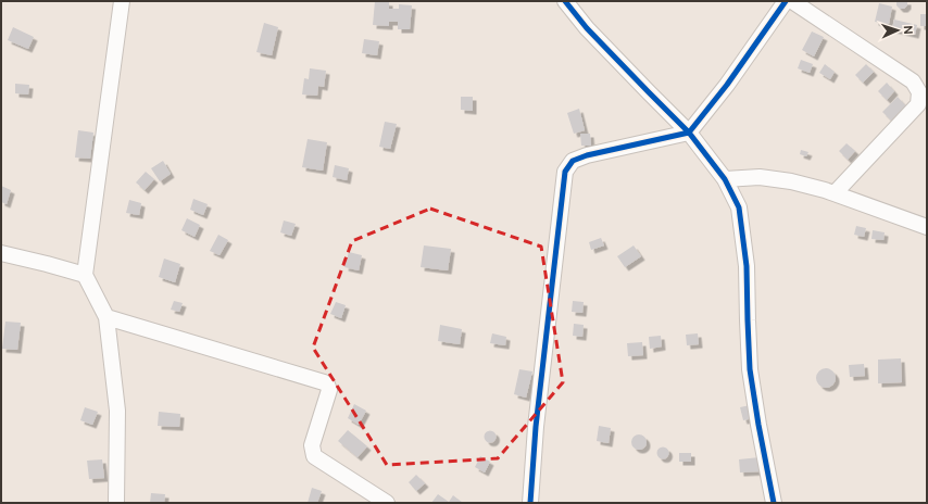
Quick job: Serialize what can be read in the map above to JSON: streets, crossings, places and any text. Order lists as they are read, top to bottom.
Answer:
{
  "north": "right"
}
